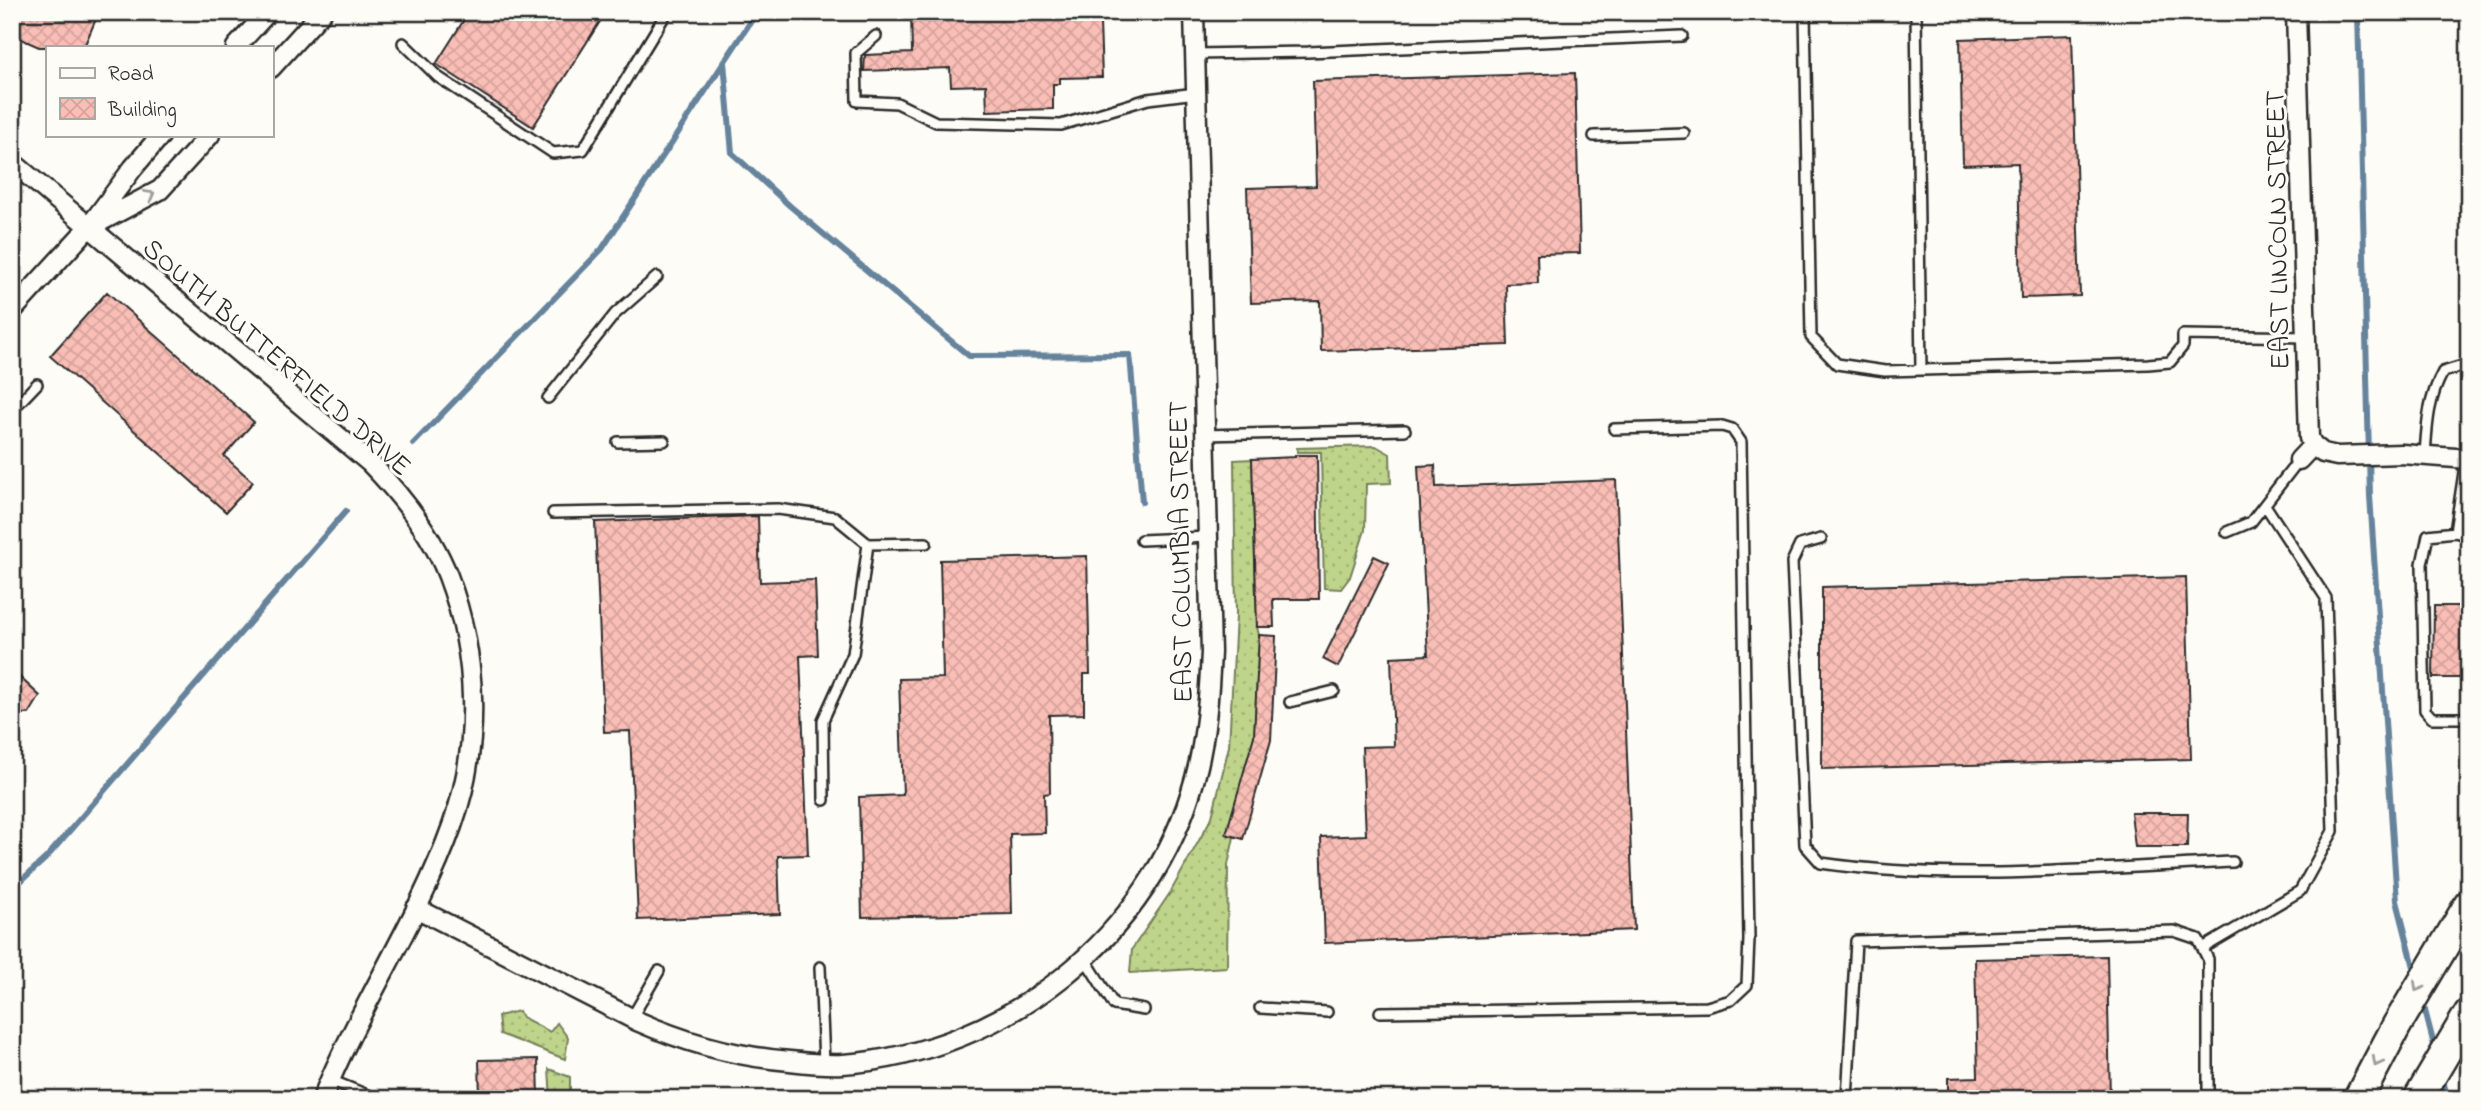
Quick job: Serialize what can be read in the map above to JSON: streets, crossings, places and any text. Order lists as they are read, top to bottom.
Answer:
{
  "streets": {
    "street": ["EAST LINCOLN STREET", "SOUTH BUTTERFIELD DRIVE", "EAST COLUMBIA STREET"]
  },
  "crossings": [
    ["SOUTH BUTTERFIELD DRIVE", "EAST COLUMBIA STREET"]
  ],
  "legend": ["Road", "Building"]
}
